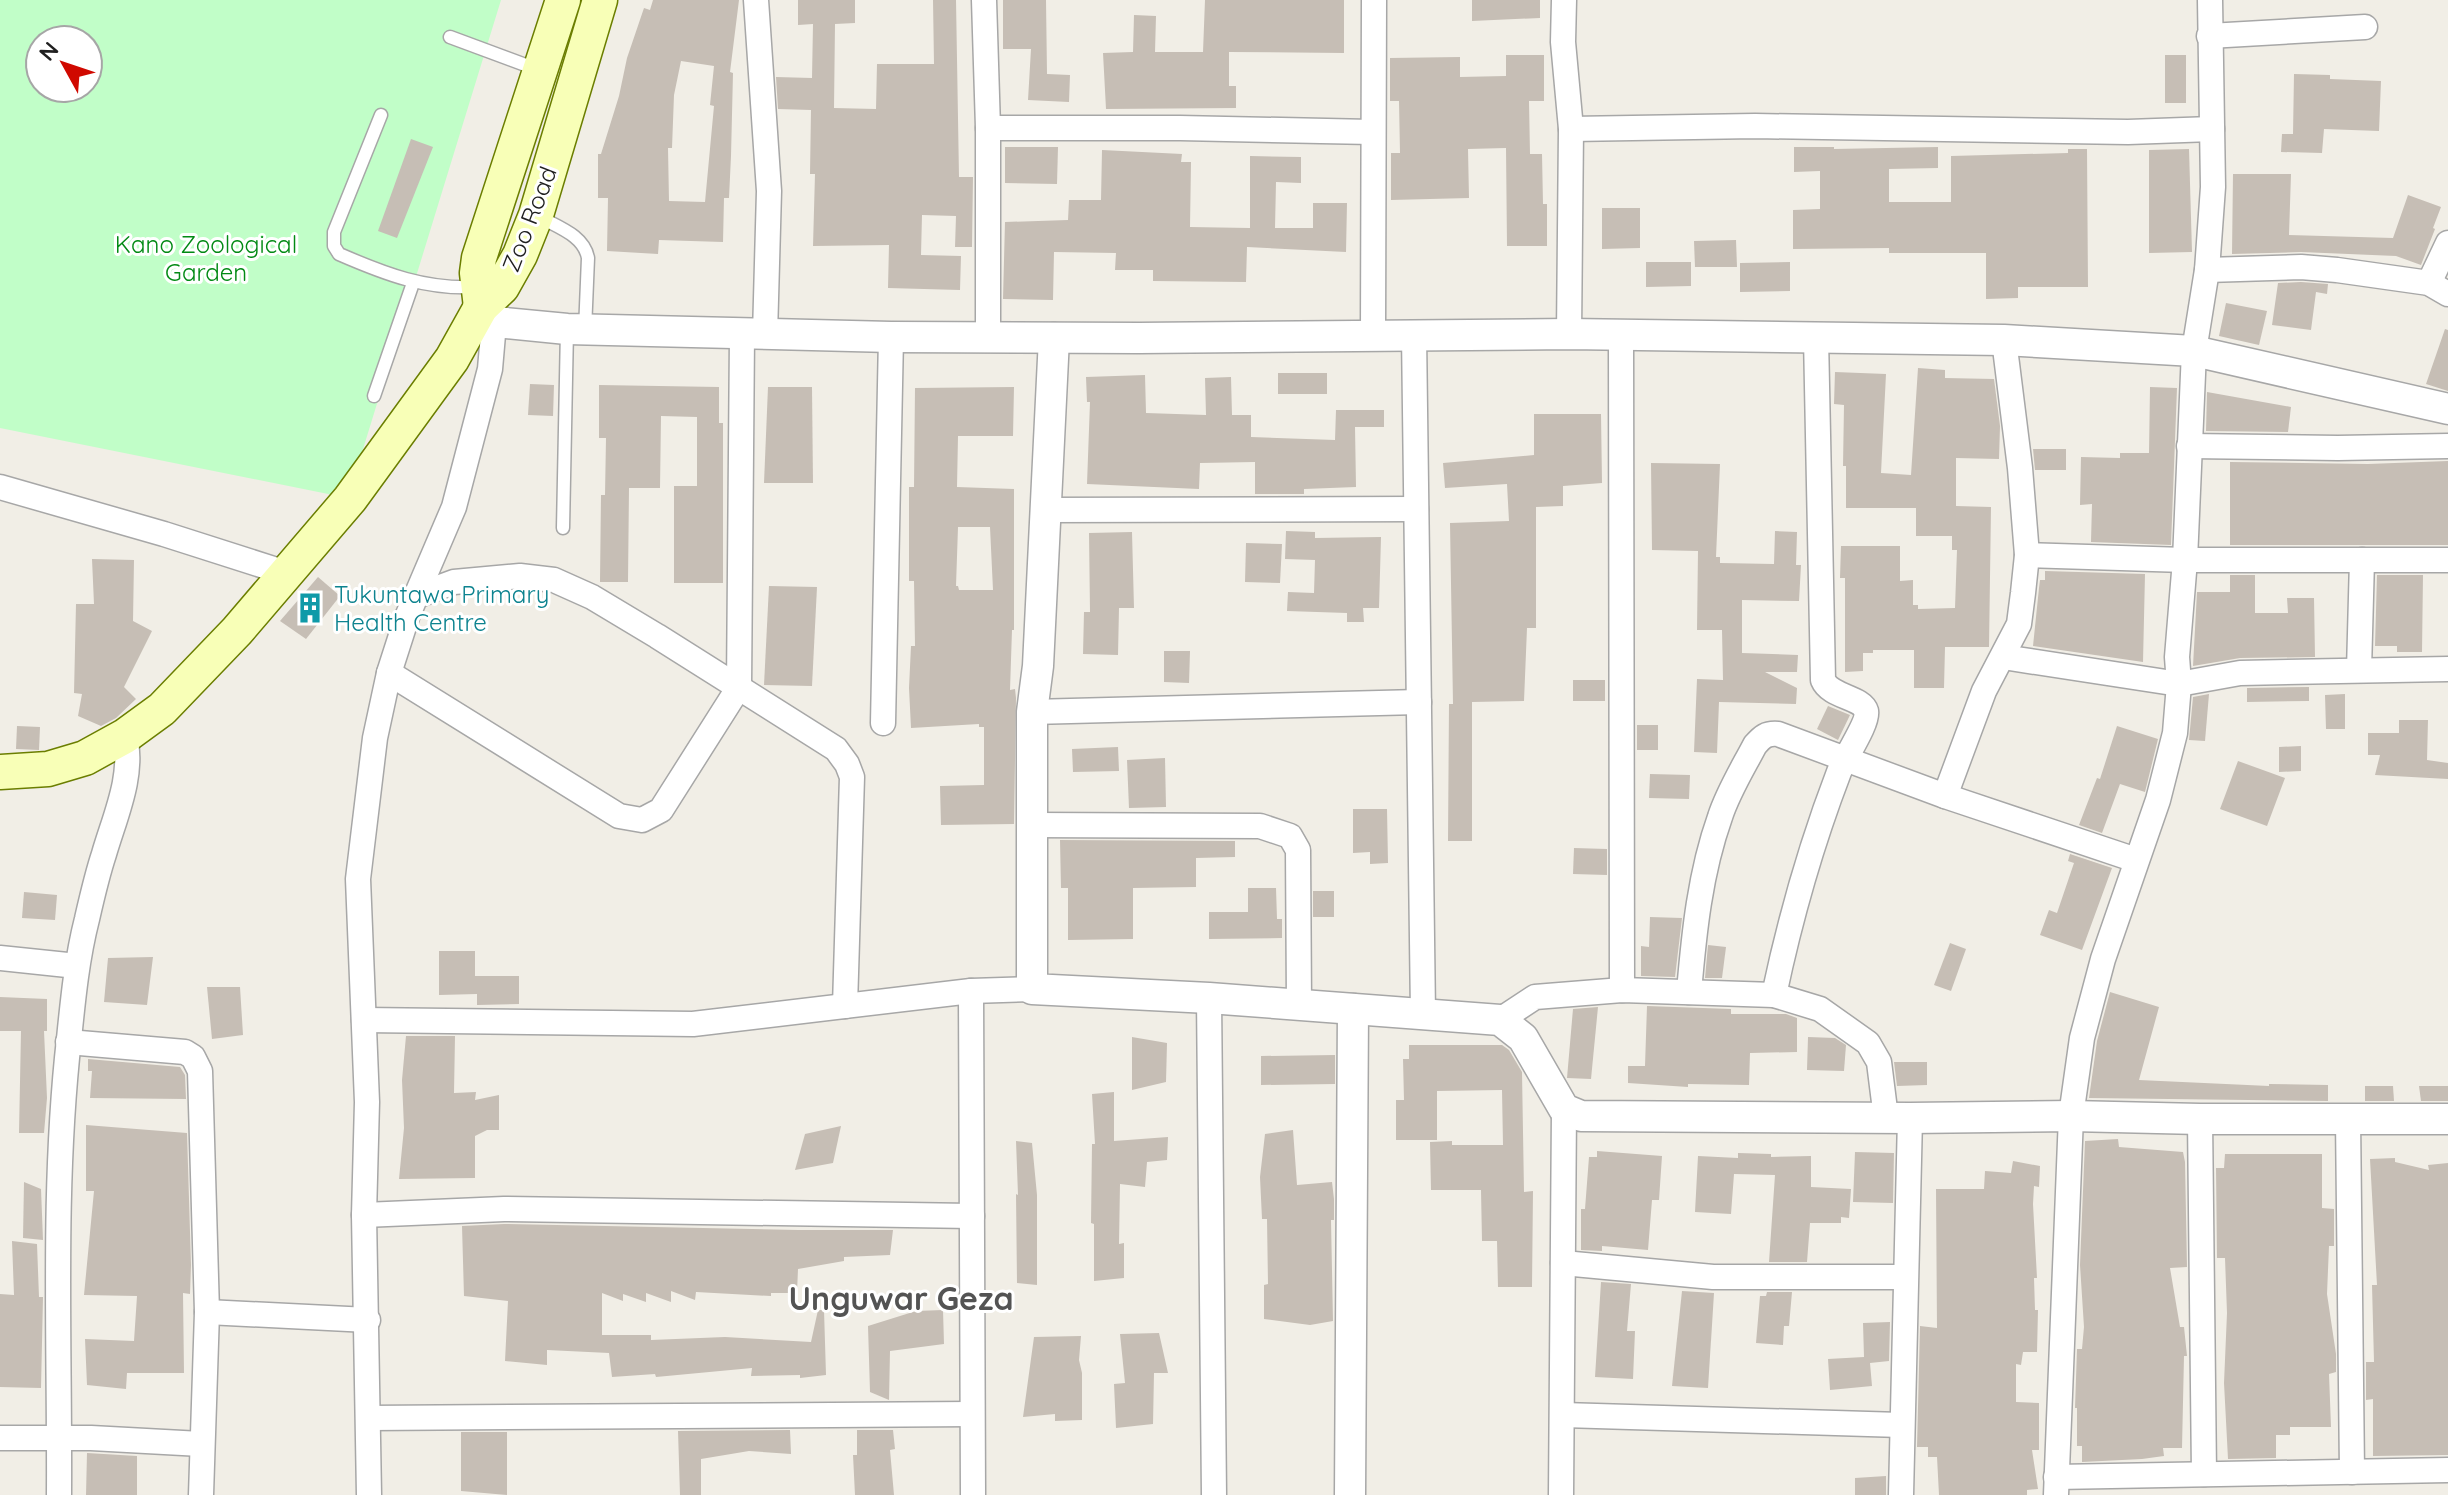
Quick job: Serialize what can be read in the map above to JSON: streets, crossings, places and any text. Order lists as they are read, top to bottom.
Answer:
{
  "streets": {
    "main road": ["Zoo Road"]
  },
  "districts": ["Unguwar Geza"],
  "parks": ["Kano Zoological Garden"],
  "places": {
    "building": ["Tukuntawa Primary Health Centre"]
  },
  "north": "top left"
}
